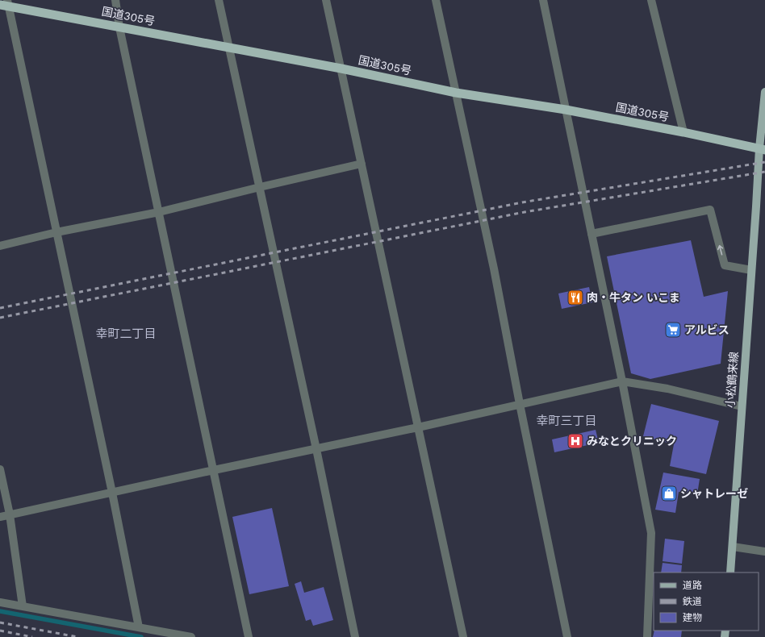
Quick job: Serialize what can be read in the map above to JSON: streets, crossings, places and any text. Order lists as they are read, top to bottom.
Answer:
{
  "streets": {
    "highway": ["国道305号"],
    "main road": ["小松鶴来線"]
  },
  "crossings": [
    ["国道305号", "小松鶴来線"]
  ],
  "districts": ["幸町二丁目", "幸町三丁目"],
  "places": {
    "restaurant": ["肉・牛タン いこま"],
    "supermarket": ["アルビス"],
    "hospital": ["みなとクリニック"],
    "shop": ["シャトレーゼ"]
  },
  "legend": ["道路", "鉄道", "建物"]
}
